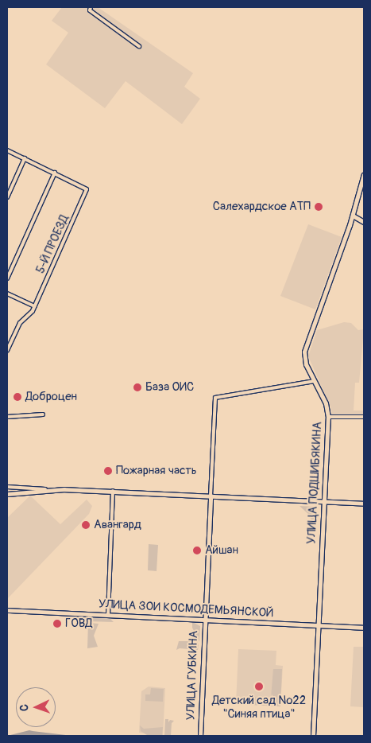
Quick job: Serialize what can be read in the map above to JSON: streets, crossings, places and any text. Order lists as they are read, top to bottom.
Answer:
{
  "streets": {
    "main road": ["УЛИЦА ПОДШИБЯКИНА", "УЛИЦА ЗОИ КОСМОДЕМЬЯНСКОЙ", "УЛИЦА ГУБКИНА"],
    "street": ["5-Й ПРОЕЗД"]
  },
  "crossings": [
    ["УЛИЦА ПОДШИБЯКИНА", "УЛИЦА ЗОИ КОСМОДЕМЬЯНСКОЙ"],
    ["УЛИЦА ЗОИ КОСМОДЕМЬЯНСКОЙ", "УЛИЦА ГУБКИНА"]
  ],
  "places": [
    "Салехардское АТП",
    "База ОИС",
    "Доброцен",
    "Пожарная часть",
    "Авангард",
    "Айшан",
    "ГОВД",
    "Детский сад №22 \"Синяя птица\""
  ],
  "north": "left"
}
